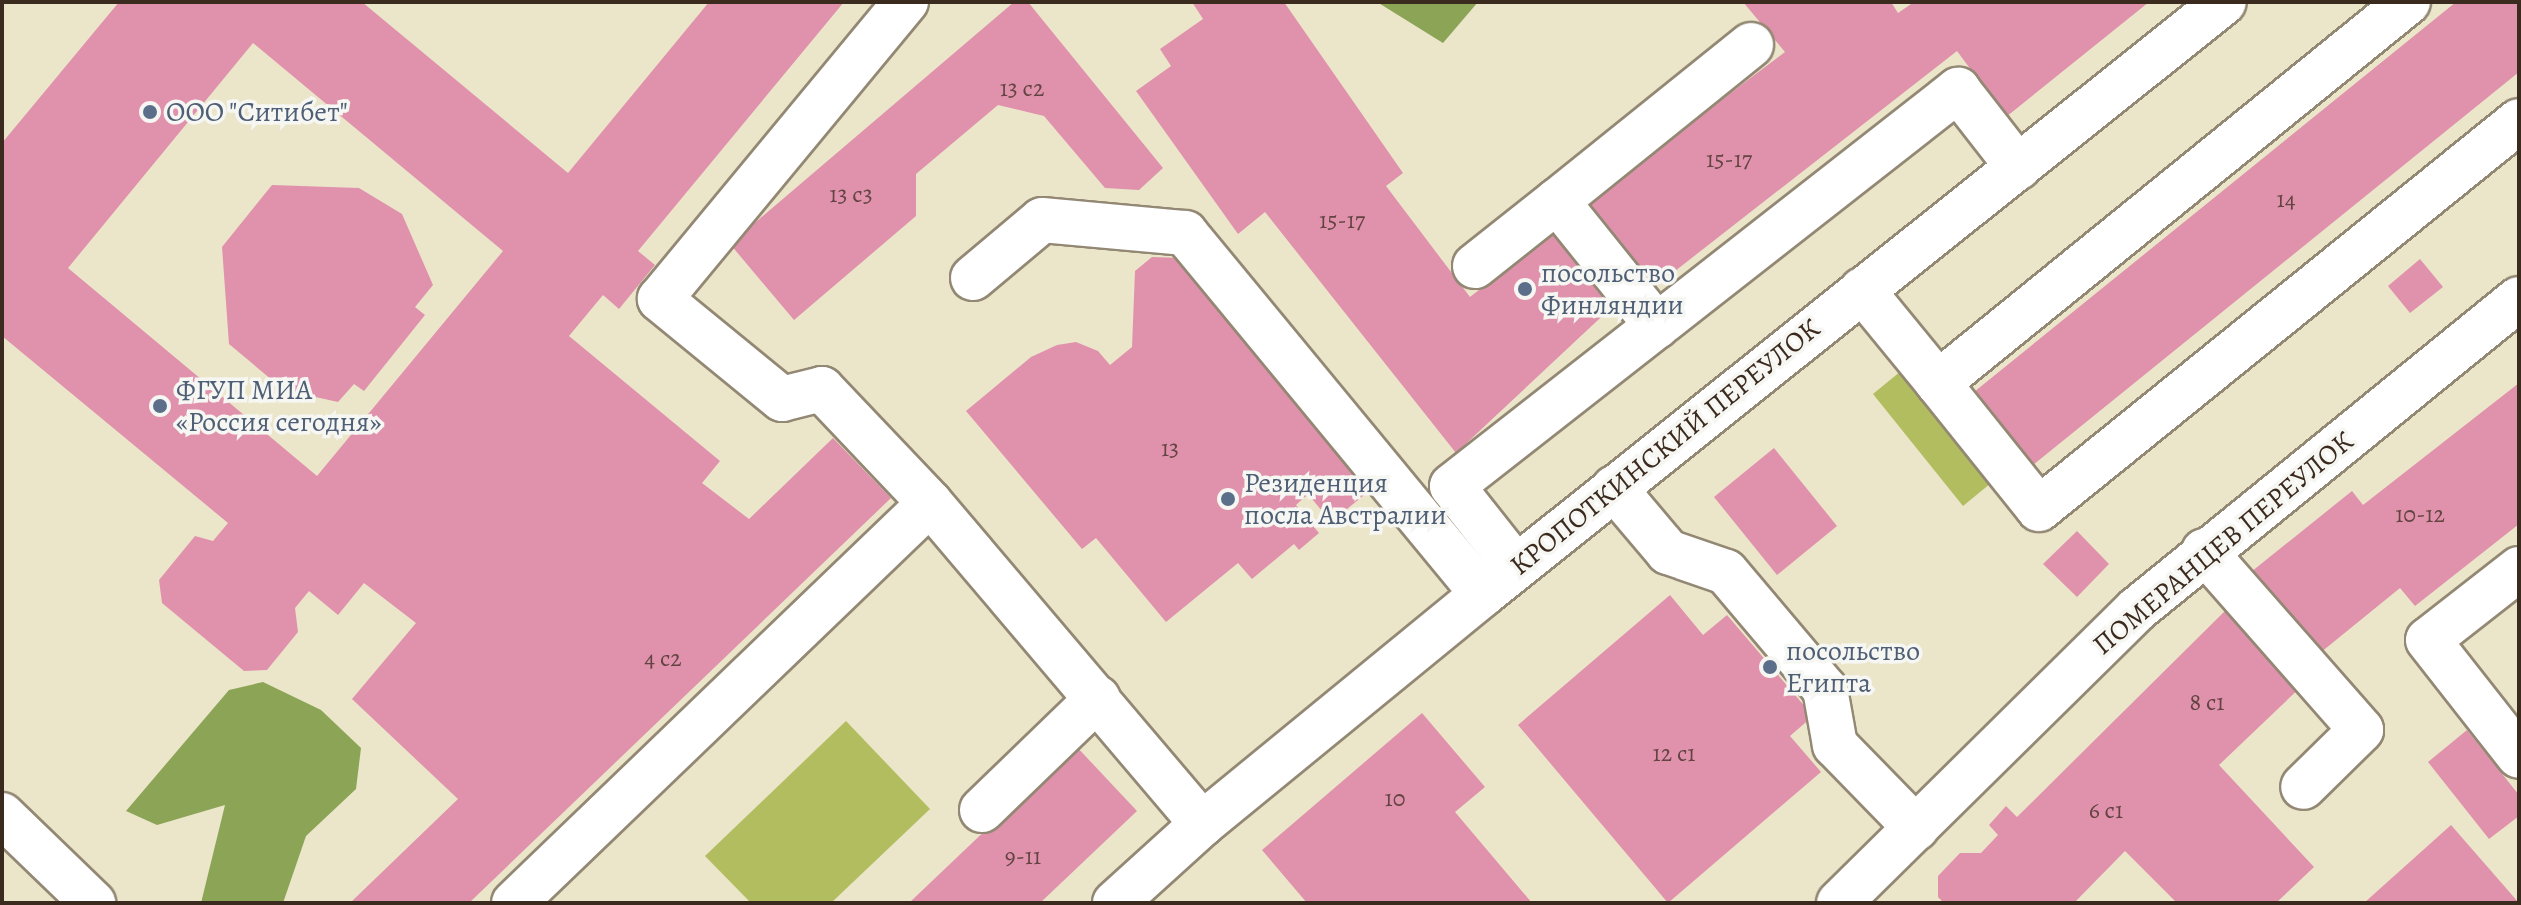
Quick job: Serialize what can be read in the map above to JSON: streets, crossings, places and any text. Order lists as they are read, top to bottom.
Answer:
{
  "streets": {
    "street": ["КРОПОТКИНСКИЙ ПЕРЕУЛОК", "ПОМЕРАНЦЕВ ПЕРЕУЛОК"]
  },
  "places": [
    "ООО \"Ситибет\"",
    "посольство Финляндии",
    "ФГУП МИА «Россия сегодня»",
    "Резиденция посла Австралии",
    "посольство Египта"
  ],
  "house_numbers": [
    "13 с2",
    "15-17",
    "13 с3",
    "14",
    "15-17",
    "13",
    "10-12",
    "4 с2",
    "8 с1",
    "12 с1",
    "10",
    "6 с1",
    "9-11"
  ]
}
